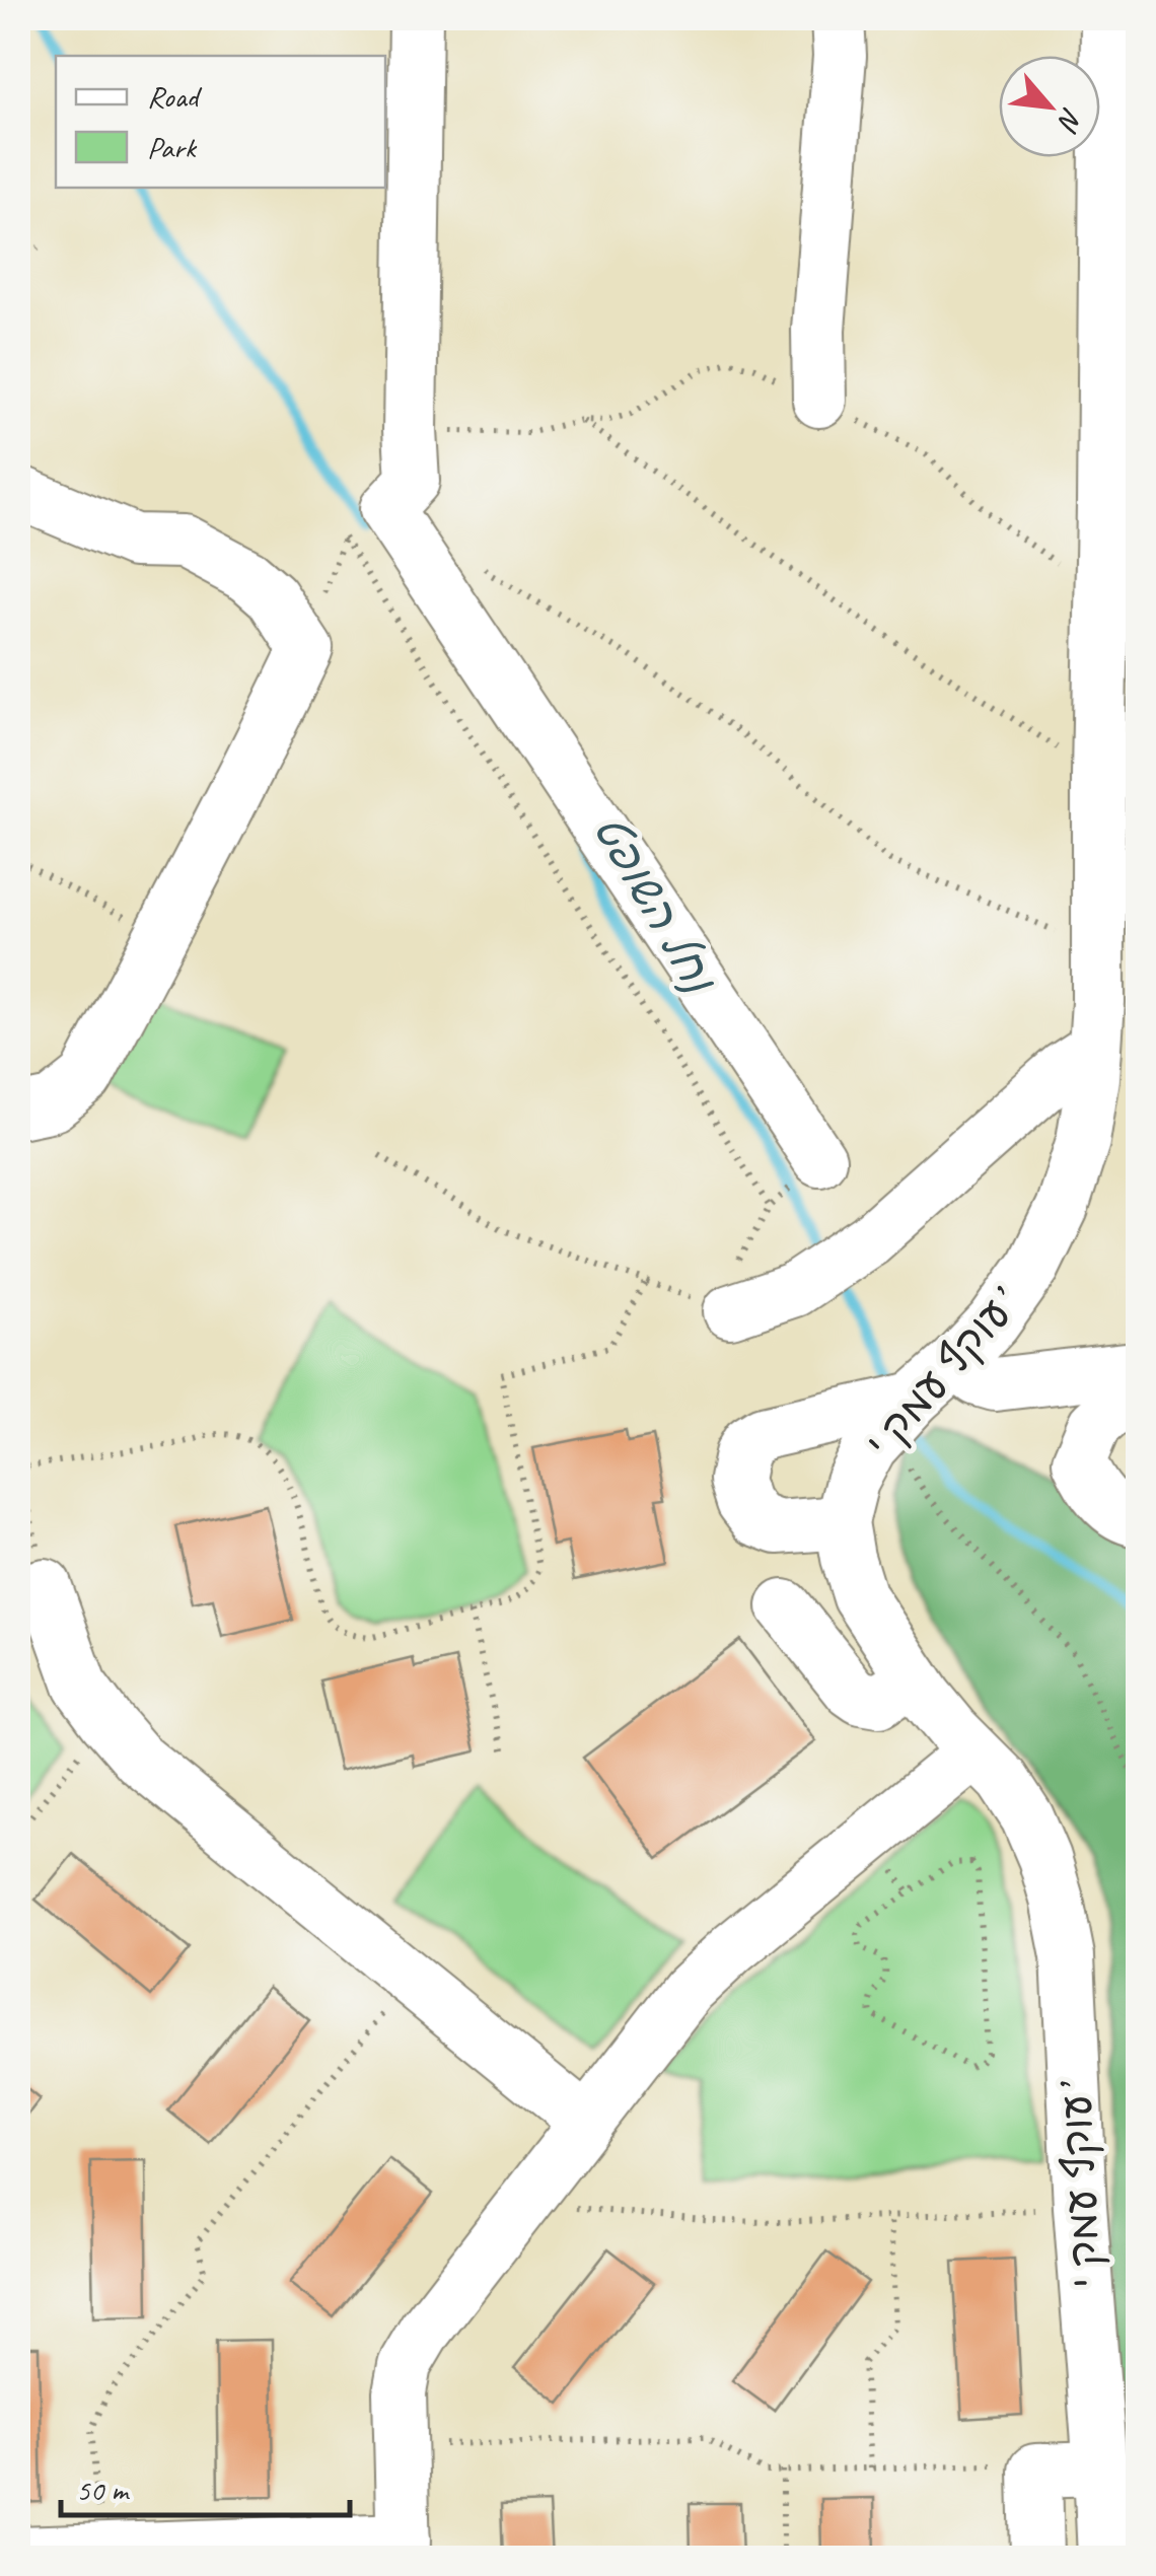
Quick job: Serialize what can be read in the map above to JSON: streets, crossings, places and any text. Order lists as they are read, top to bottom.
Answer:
{
  "streets": {
    "street": ["עוקף עמק י’"]
  },
  "water": ["נחל השופט"],
  "legend": ["Road", "Park"],
  "scale_bar": "50 m",
  "north": "bottom right"
}
